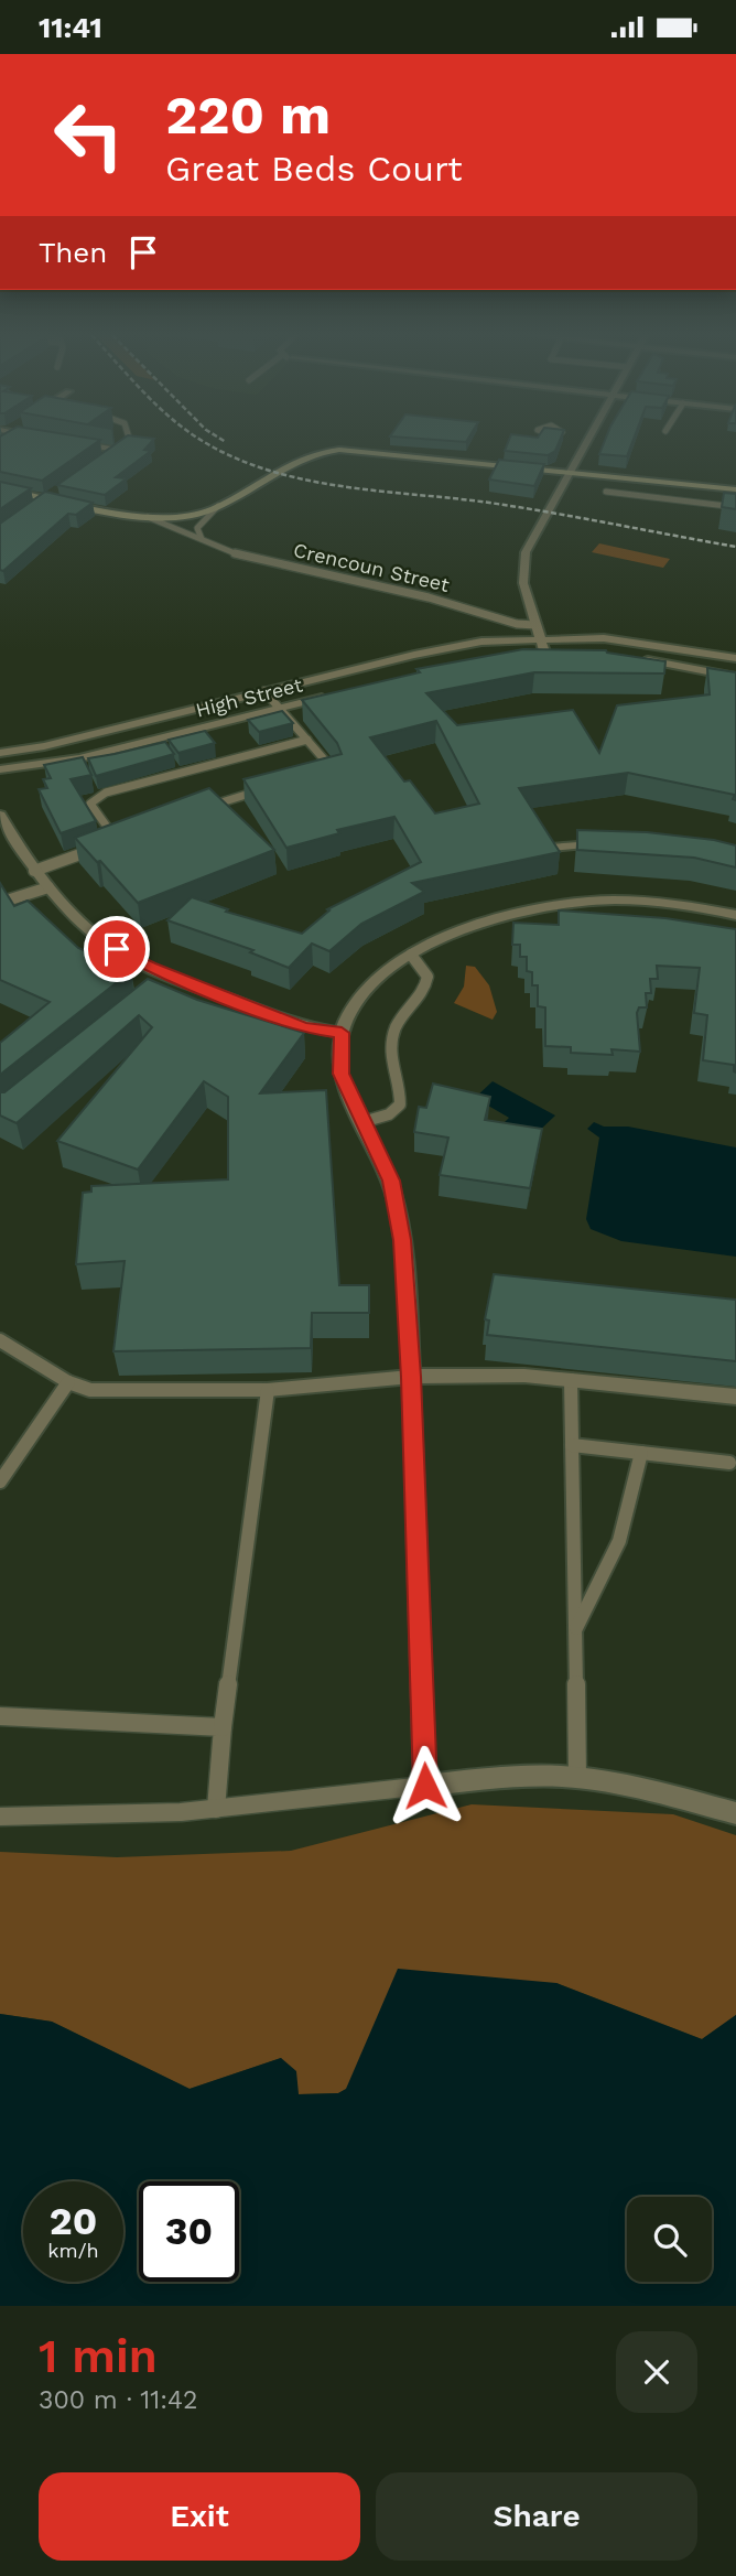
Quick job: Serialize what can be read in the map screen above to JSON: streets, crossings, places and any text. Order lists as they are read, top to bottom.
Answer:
{
  "streets": {
    "street": ["High Street"],
    "lane": ["Crencoun Street"]
  },
  "page": {
    "status": "11:41",
    "turn": ["220 m", "Great Beds Court"],
    "then": "Then",
    "speed": "20 km/h",
    "limit": "30",
    "heading": ["1 min", "300 m · 11:42"],
    "buttons": ["Exit", "Share"]
  }
}
